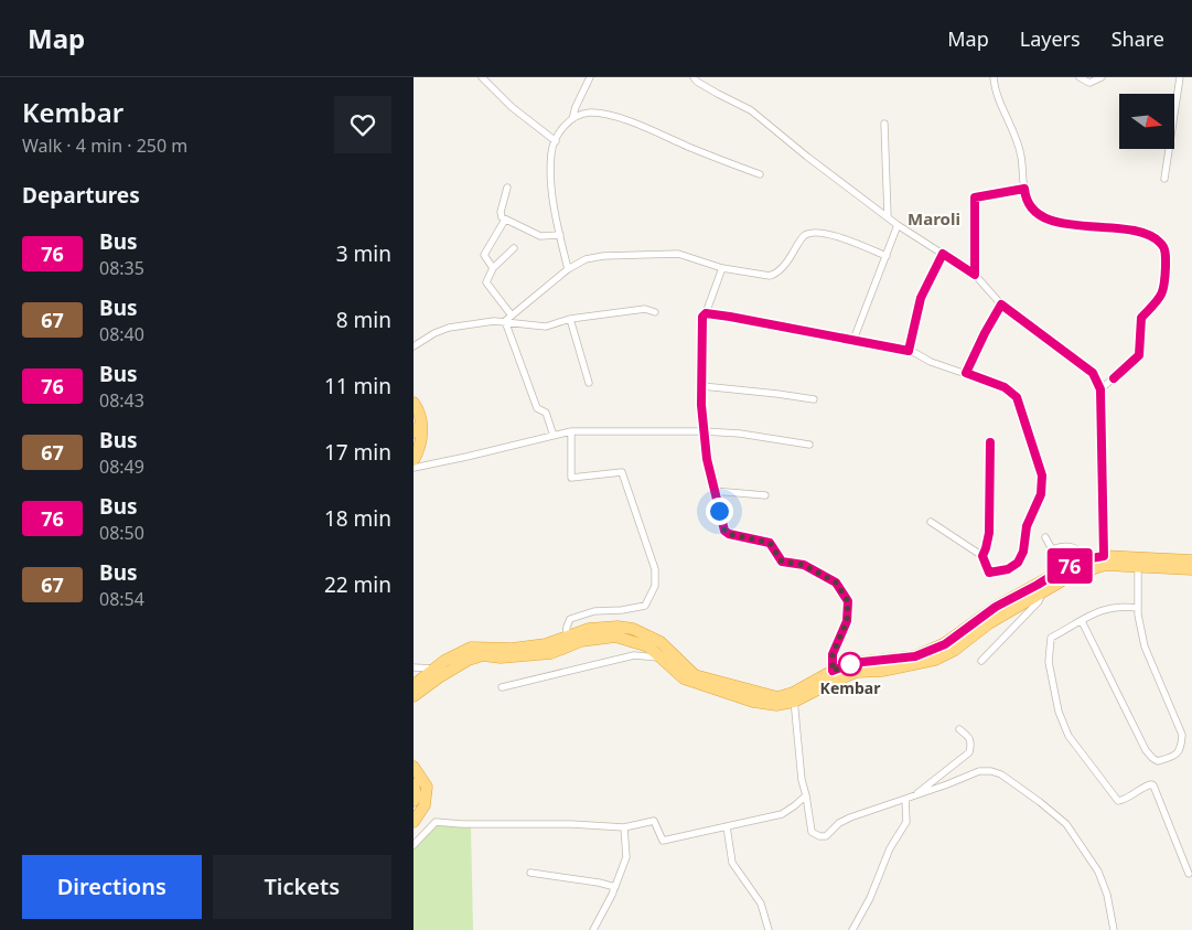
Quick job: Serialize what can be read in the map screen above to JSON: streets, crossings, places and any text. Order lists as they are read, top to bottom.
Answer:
{
  "districts": ["Maroli"],
  "places": ["Kembar"],
  "lines": ["bus line 76"],
  "north": "right",
  "page": {
    "header": "Map",
    "nav": ["Map", "Layers", "Share"],
    "heading": [
      ["Kembar", "Walk · 4 min · 250 m"],
      "Departures"
    ],
    "on_map": "76",
    "list": [
      {
        "mark": "76",
        "name": "Bus",
        "note": "08:35",
        "value": "3 min"
      },
      {
        "mark": "67",
        "name": "Bus",
        "note": "08:40",
        "value": "8 min"
      },
      {
        "mark": "76",
        "name": "Bus",
        "note": "08:43",
        "value": "11 min"
      },
      {
        "mark": "67",
        "name": "Bus",
        "note": "08:49",
        "value": "17 min"
      },
      {
        "mark": "76",
        "name": "Bus",
        "note": "08:50",
        "value": "18 min"
      },
      {
        "mark": "67",
        "name": "Bus",
        "note": "08:54",
        "value": "22 min"
      }
    ],
    "buttons": ["Directions", "Tickets"]
  }
}
